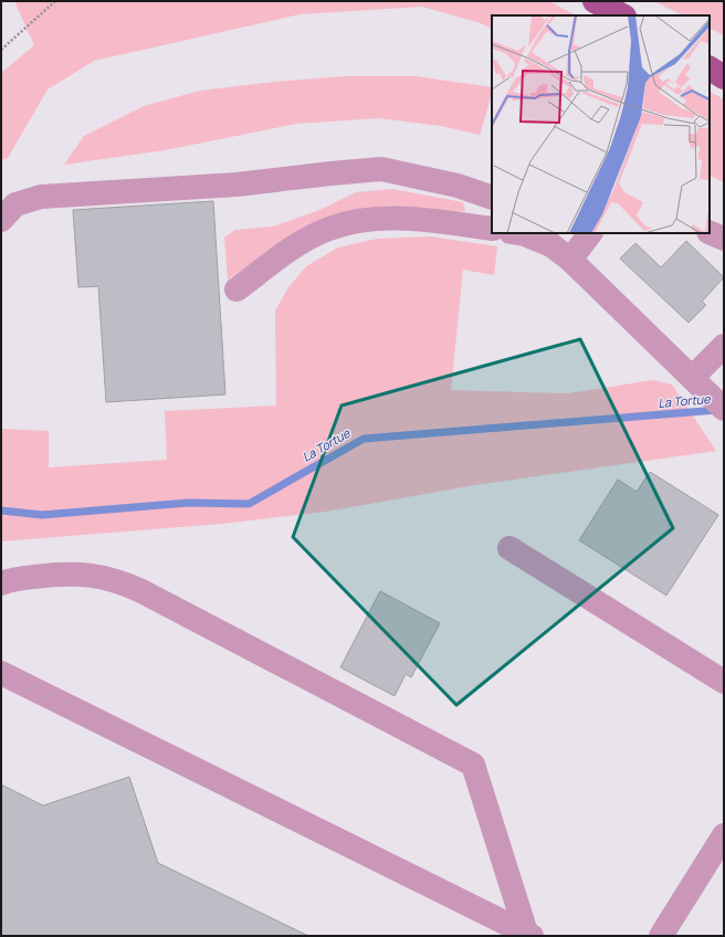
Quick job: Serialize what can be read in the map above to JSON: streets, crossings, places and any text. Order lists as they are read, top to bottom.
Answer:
{
  "water": ["La Tortue"]
}
